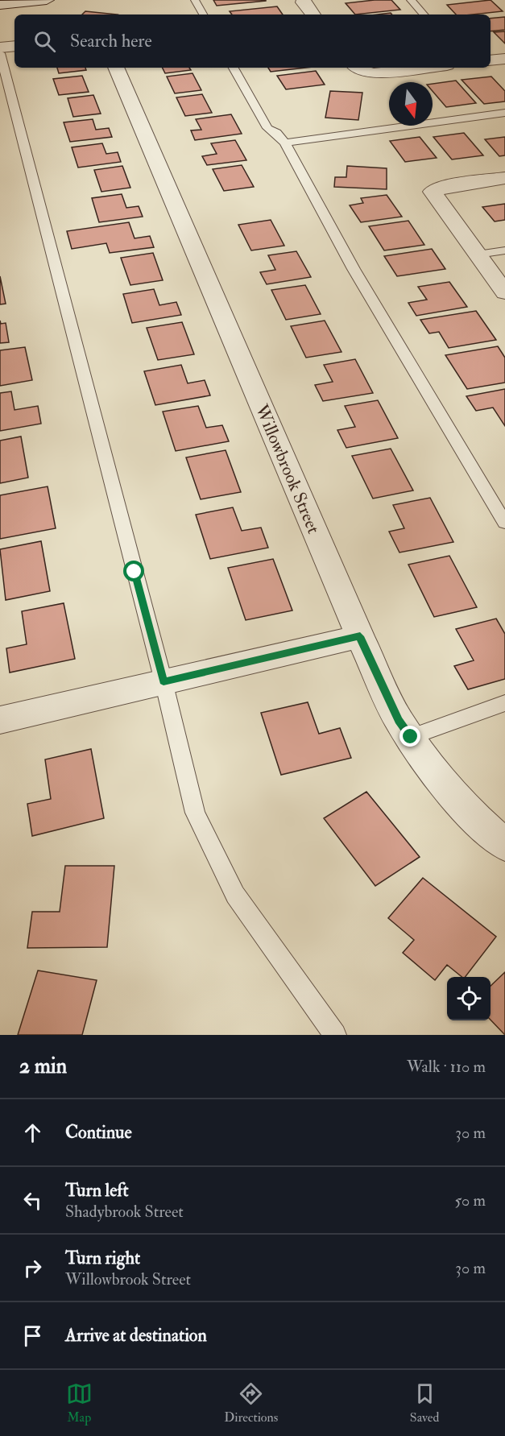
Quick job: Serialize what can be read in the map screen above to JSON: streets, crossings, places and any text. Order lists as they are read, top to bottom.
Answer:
{
  "streets": {
    "street": ["Willowbrook Street"]
  },
  "north": "bottom",
  "page": {
    "search": "Search here",
    "heading": ["2 min", "Walk · 110 m"],
    "list": [
      ["Continue", "30 m"],
      ["Turn left", "Shadybrook Street", "50 m"],
      ["Turn right", "Willowbrook Street", "30 m"],
      "Arrive at destination"
    ],
    "nav": ["Map", "Directions", "Saved"]
  }
}
